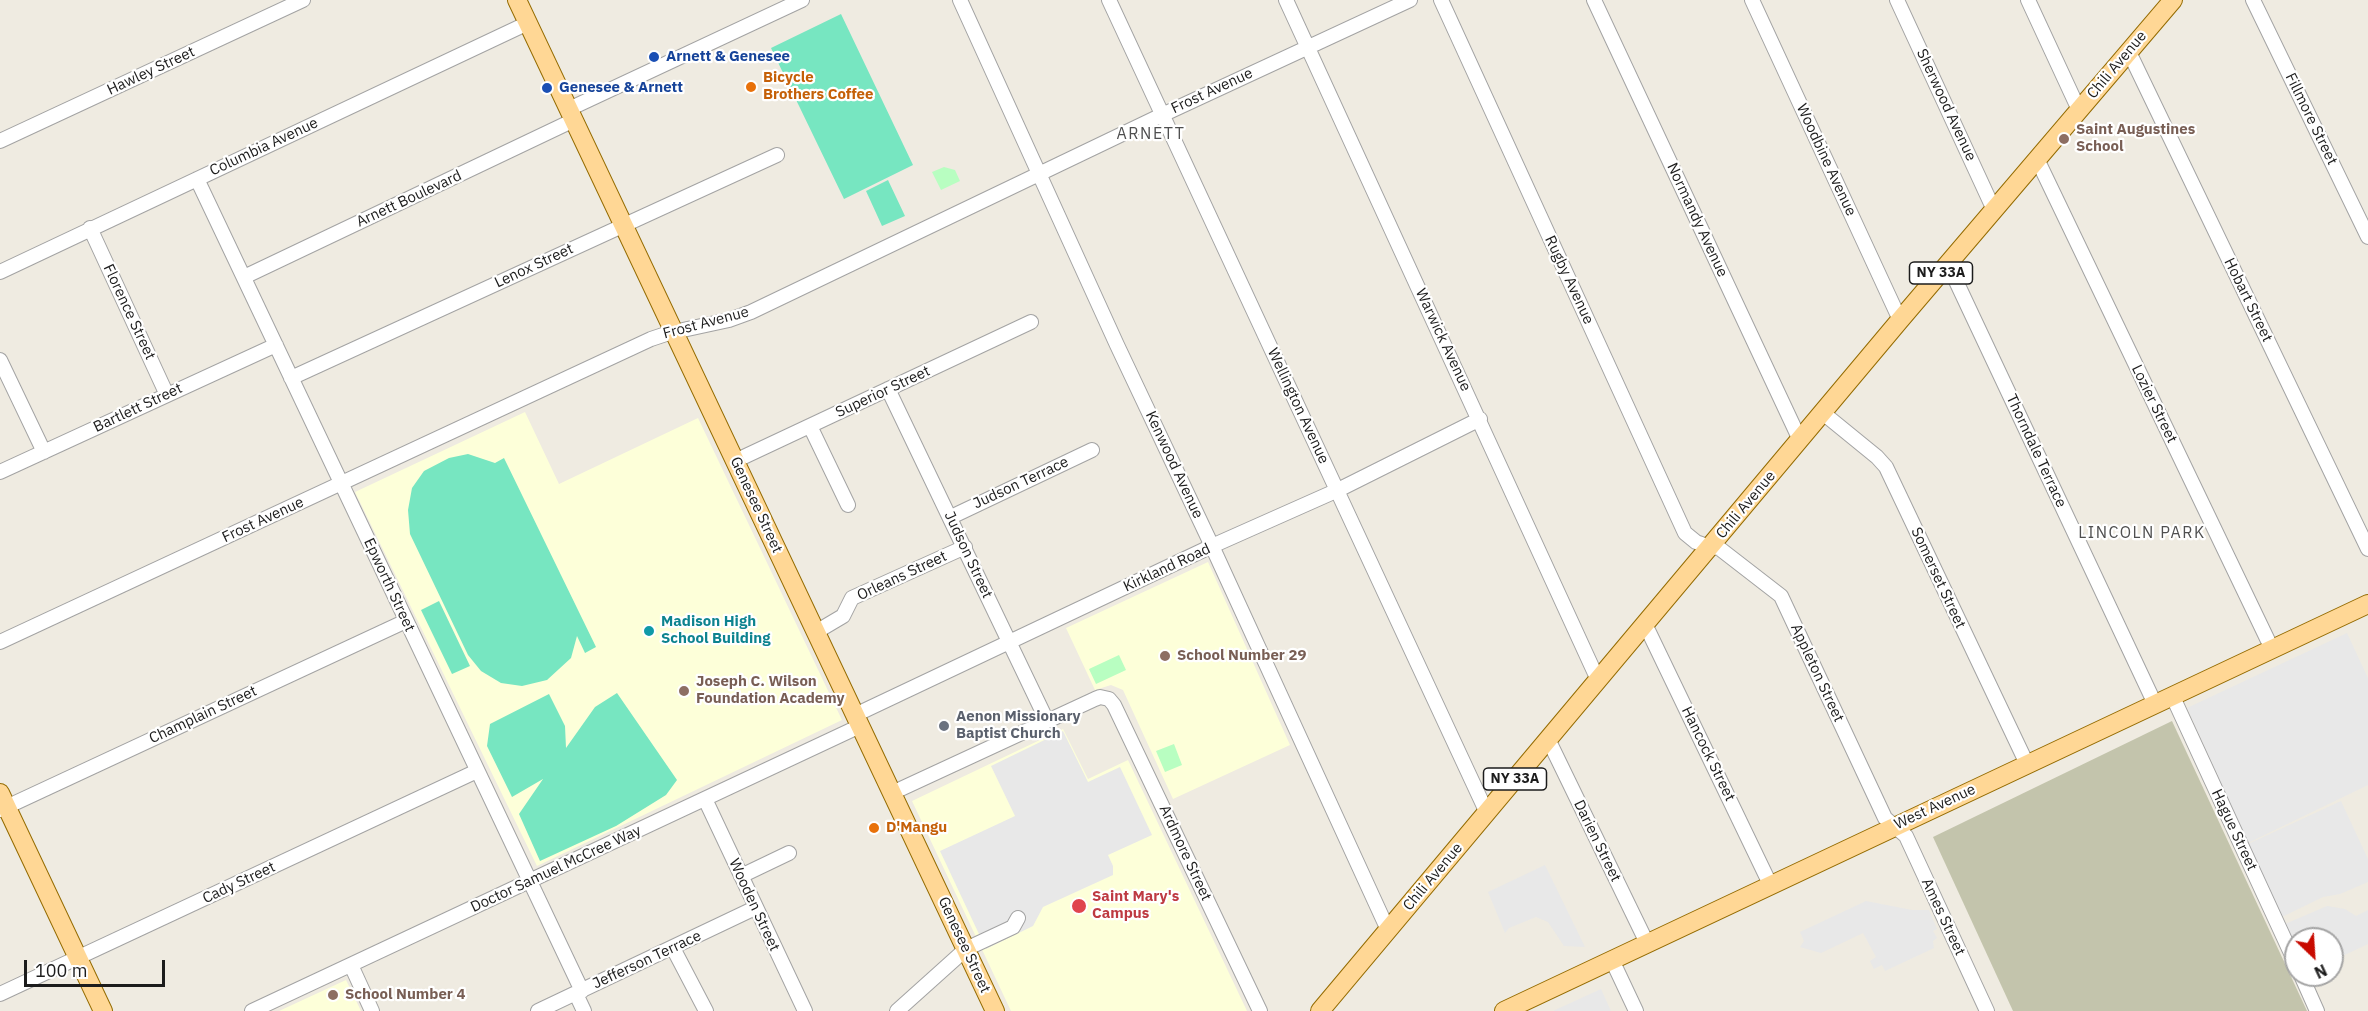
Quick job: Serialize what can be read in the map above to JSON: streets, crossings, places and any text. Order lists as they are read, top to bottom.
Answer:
{
  "streets": {
    "main road": [
      "Chili Avenue",
      "NY 33A",
      "Genesee Street",
      "West Avenue"
    ],
    "street": [
      "Hawley Street",
      "Frost Avenue",
      "Sherwood Avenue",
      "Fillmore Street",
      "Columbia Avenue",
      "Woodbine Avenue",
      "Arnett Boulevard",
      "Normandy Avenue",
      "Lenox Street",
      "Rugby Avenue",
      "Hobart Street",
      "Florence Street",
      "Warwick Avenue",
      "Superior Street",
      "Lozier Street",
      "Wellington Avenue",
      "Bartlett Street",
      "Thorndale Terrace",
      "Kenwood Avenue",
      "Judson Terrace",
      "Judson Street",
      "Kirkland Road",
      "Orleans Street",
      "Somerset Street",
      "Epworth Street",
      "Appleton Street",
      "Champlain Street",
      "Hancock Street",
      "Hague Street",
      "Darien Street",
      "Ardmore Street",
      "Doctor Samuel McCree Way",
      "Cady Street",
      "Wooden Street",
      "Ames Street",
      "Jefferson Terrace"
    ]
  },
  "crossings": [
    ["Chili Avenue", "Sherwood Avenue"],
    ["Chili Avenue", "Woodbine Avenue"],
    ["Chili Avenue", "Normandy Avenue"],
    ["Chili Avenue", "Rugby Avenue"],
    ["Chili Avenue", "Hobart Street"],
    ["Chili Avenue", "Warwick Avenue"],
    ["Chili Avenue", "Lozier Street"],
    ["Chili Avenue", "Wellington Avenue"],
    ["Chili Avenue", "Thorndale Terrace"],
    ["Chili Avenue", "Kenwood Avenue"],
    ["Chili Avenue", "Somerset Street"],
    ["Chili Avenue", "Appleton Street"],
    ["Chili Avenue", "Hancock Street"],
    ["Chili Avenue", "Darien Street"],
    ["Frost Avenue", "Warwick Avenue"],
    ["Frost Avenue", "Wellington Avenue"],
    ["Frost Avenue", "Kenwood Avenue"],
    ["Frost Avenue", "Genesee Street"],
    ["Frost Avenue", "Epworth Street"],
    ["Columbia Avenue", "Florence Street"],
    ["Columbia Avenue", "Genesee Street"],
    ["Columbia Avenue", "Epworth Street"],
    ["Arnett Boulevard", "Genesee Street"],
    ["Arnett Boulevard", "Epworth Street"],
    ["Lenox Street", "Genesee Street"],
    ["Lenox Street", "Epworth Street"],
    ["Rugby Avenue", "Appleton Street"],
    ["Florence Street", "Bartlett Street"],
    ["Warwick Avenue", "Kirkland Road"],
    ["Superior Street", "Genesee Street"],
    ["Superior Street", "Judson Street"],
    ["Lozier Street", "West Avenue"],
    ["Wellington Avenue", "Kirkland Road"],
    ["Bartlett Street", "Epworth Street"],
    ["Thorndale Terrace", "West Avenue"],
    ["Kenwood Avenue", "Kirkland Road"],
    ["Judson Terrace", "Judson Street"],
    ["Genesee Street", "Kirkland Road"],
    ["Genesee Street", "Orleans Street"],
    ["Genesee Street", "Doctor Samuel McCree Way"],
    ["Judson Street", "Kirkland Road"],
    ["Judson Street", "Orleans Street"],
    ["Judson Street", "Ardmore Street"],
    ["Kirkland Road", "Doctor Samuel McCree Way"],
    ["Somerset Street", "West Avenue"],
    ["Epworth Street", "Champlain Street"],
    ["Epworth Street", "Doctor Samuel McCree Way"],
    ["Epworth Street", "Cady Street"],
    ["Epworth Street", "Jefferson Terrace"],
    ["Appleton Street", "West Avenue"],
    ["Appleton Street", "Ames Street"],
    ["Hancock Street", "West Avenue"],
    ["West Avenue", "Hague Street"],
    ["West Avenue", "Darien Street"],
    ["West Avenue", "Ames Street"],
    ["Doctor Samuel McCree Way", "Wooden Street"],
    ["Wooden Street", "Jefferson Terrace"]
  ],
  "districts": ["ARNETT", "LINCOLN PARK"],
  "places": [
    "Arnett & Genesee",
    "Bicycle Brothers Coffee",
    "Genesee & Arnett",
    "Saint Augustines School",
    "Madison High School Building",
    "School Number 29",
    "Joseph C. Wilson Foundation Academy",
    "Aenon Missionary Baptist Church",
    "D'Mangu",
    "Saint Mary's Campus",
    "School Number 4"
  ],
  "scale_bar": "100 m",
  "north": "bottom right"
}
